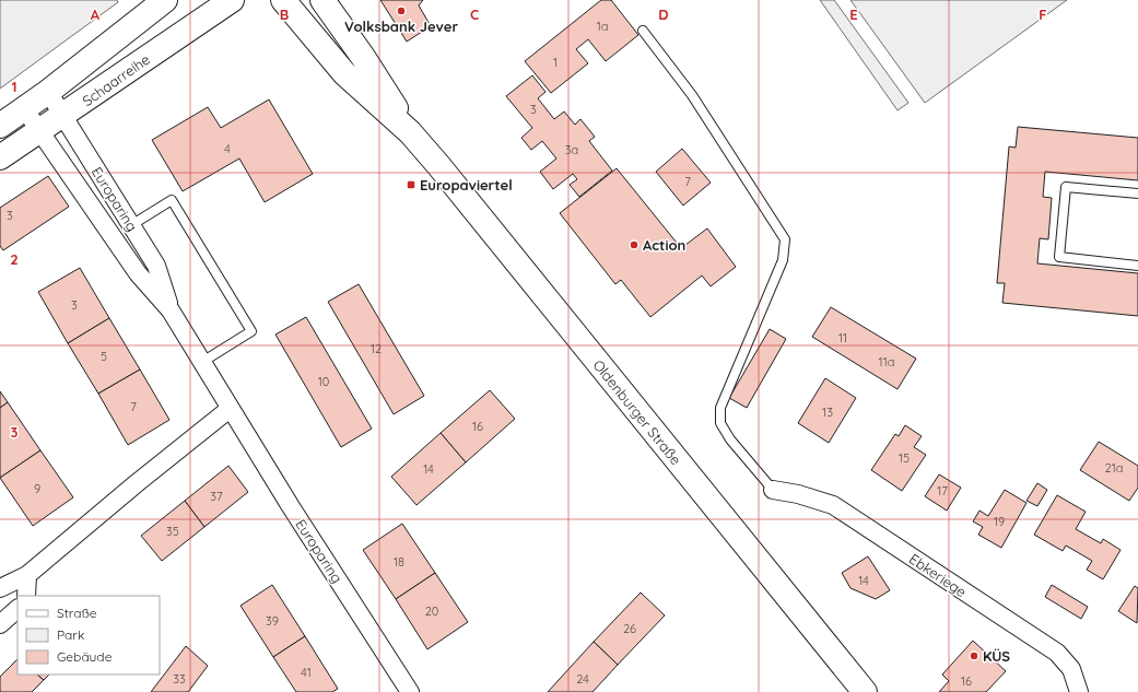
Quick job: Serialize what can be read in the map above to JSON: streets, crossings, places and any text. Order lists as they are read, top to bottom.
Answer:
{
  "streets": {
    "main road": ["Schaarreihe", "Oldenburger Straße"],
    "street": ["Europaring", "Ebkeriege"]
  },
  "crossings": [
    ["Schaarreihe", "Europaring"]
  ],
  "places": {
    "other": ["Volksbank Jever", "Action", "KÜS"],
    "transit": ["Europaviertel"]
  },
  "house_numbers": [
    "1a",
    "1",
    "3",
    "4",
    "3a",
    "7",
    "3",
    "3",
    "11",
    "12",
    "5",
    "11a",
    "10",
    "7",
    "13",
    "16",
    "15",
    "21a",
    "14",
    "9",
    "17",
    "37",
    "19",
    "35",
    "18",
    "14",
    "20",
    "39",
    "26",
    "41",
    "33",
    "24",
    "16"
  ],
  "legend": ["Straße", "Park", "Gebäude"],
  "grid": {
    "columns": [
      "A",
      "B",
      "C",
      "D",
      "E",
      "F"
    ],
    "rows": ["1", "2", "3"]
  }
}
